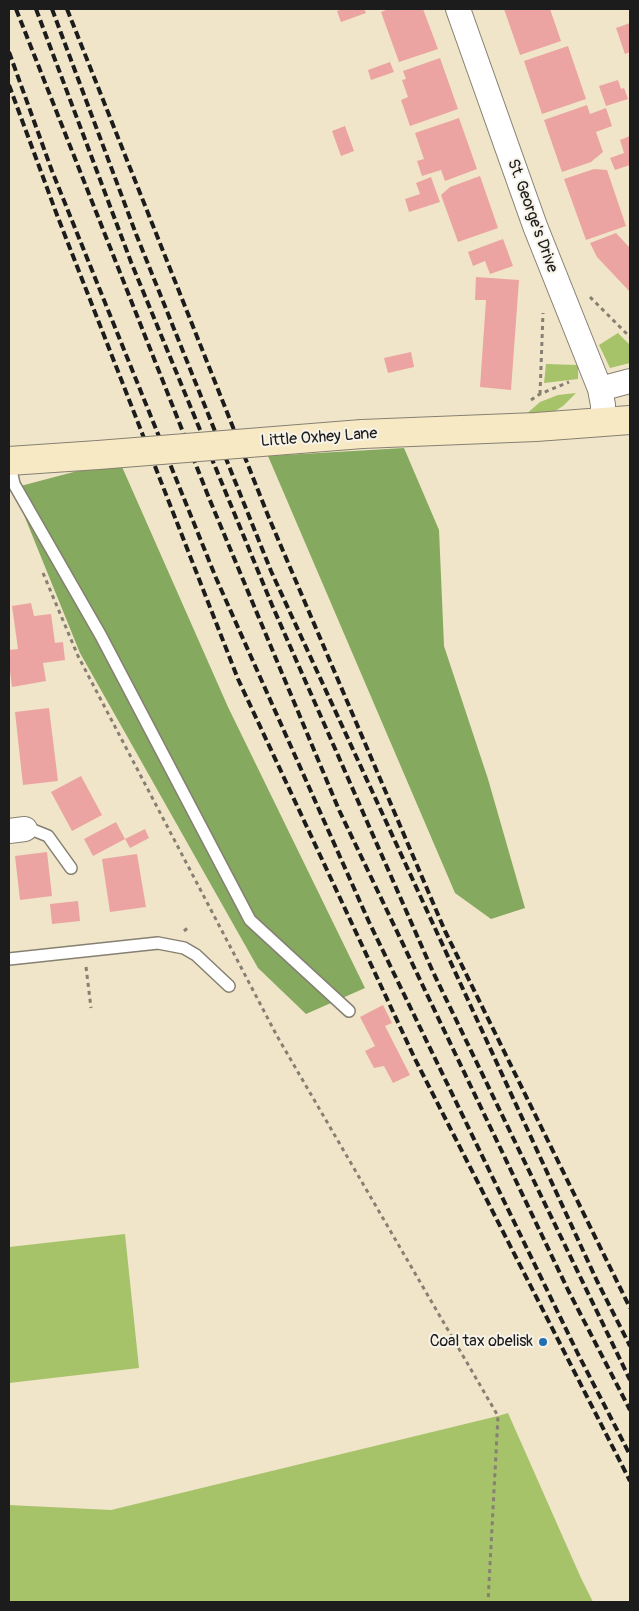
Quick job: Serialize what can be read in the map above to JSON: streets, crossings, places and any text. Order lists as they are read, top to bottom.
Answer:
{
  "streets": {
    "main road": ["Little Oxhey Lane"],
    "street": ["St. George's Drive"]
  },
  "crossings": [
    ["St. George's Drive", "Little Oxhey Lane"]
  ],
  "places": ["Coal tax obelisk"]
}
